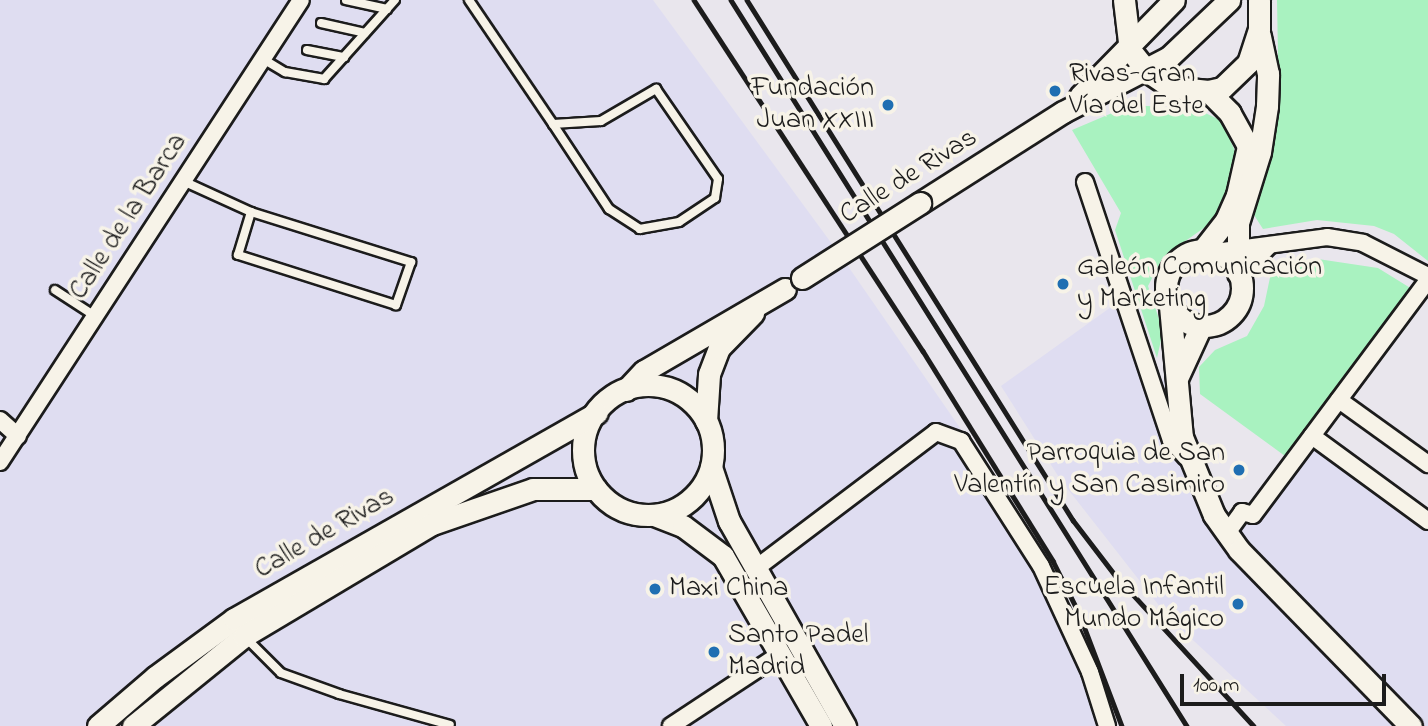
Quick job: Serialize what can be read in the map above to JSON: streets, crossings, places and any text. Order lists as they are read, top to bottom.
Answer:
{
  "streets": {
    "main road": ["Calle de Rivas"],
    "street": ["Calle de la Barca"]
  },
  "places": [
    "Rivas-Gran Vía del Este",
    "Fundación Juan XXIII",
    "Galeón Comunicación y Marketing",
    "Parroquia de San Valentín y San Casimiro",
    "Maxi China",
    "Escuela Infantil Mundo Mágico",
    "Santo Padel Madrid"
  ],
  "scale_bar": "100 m"
}
